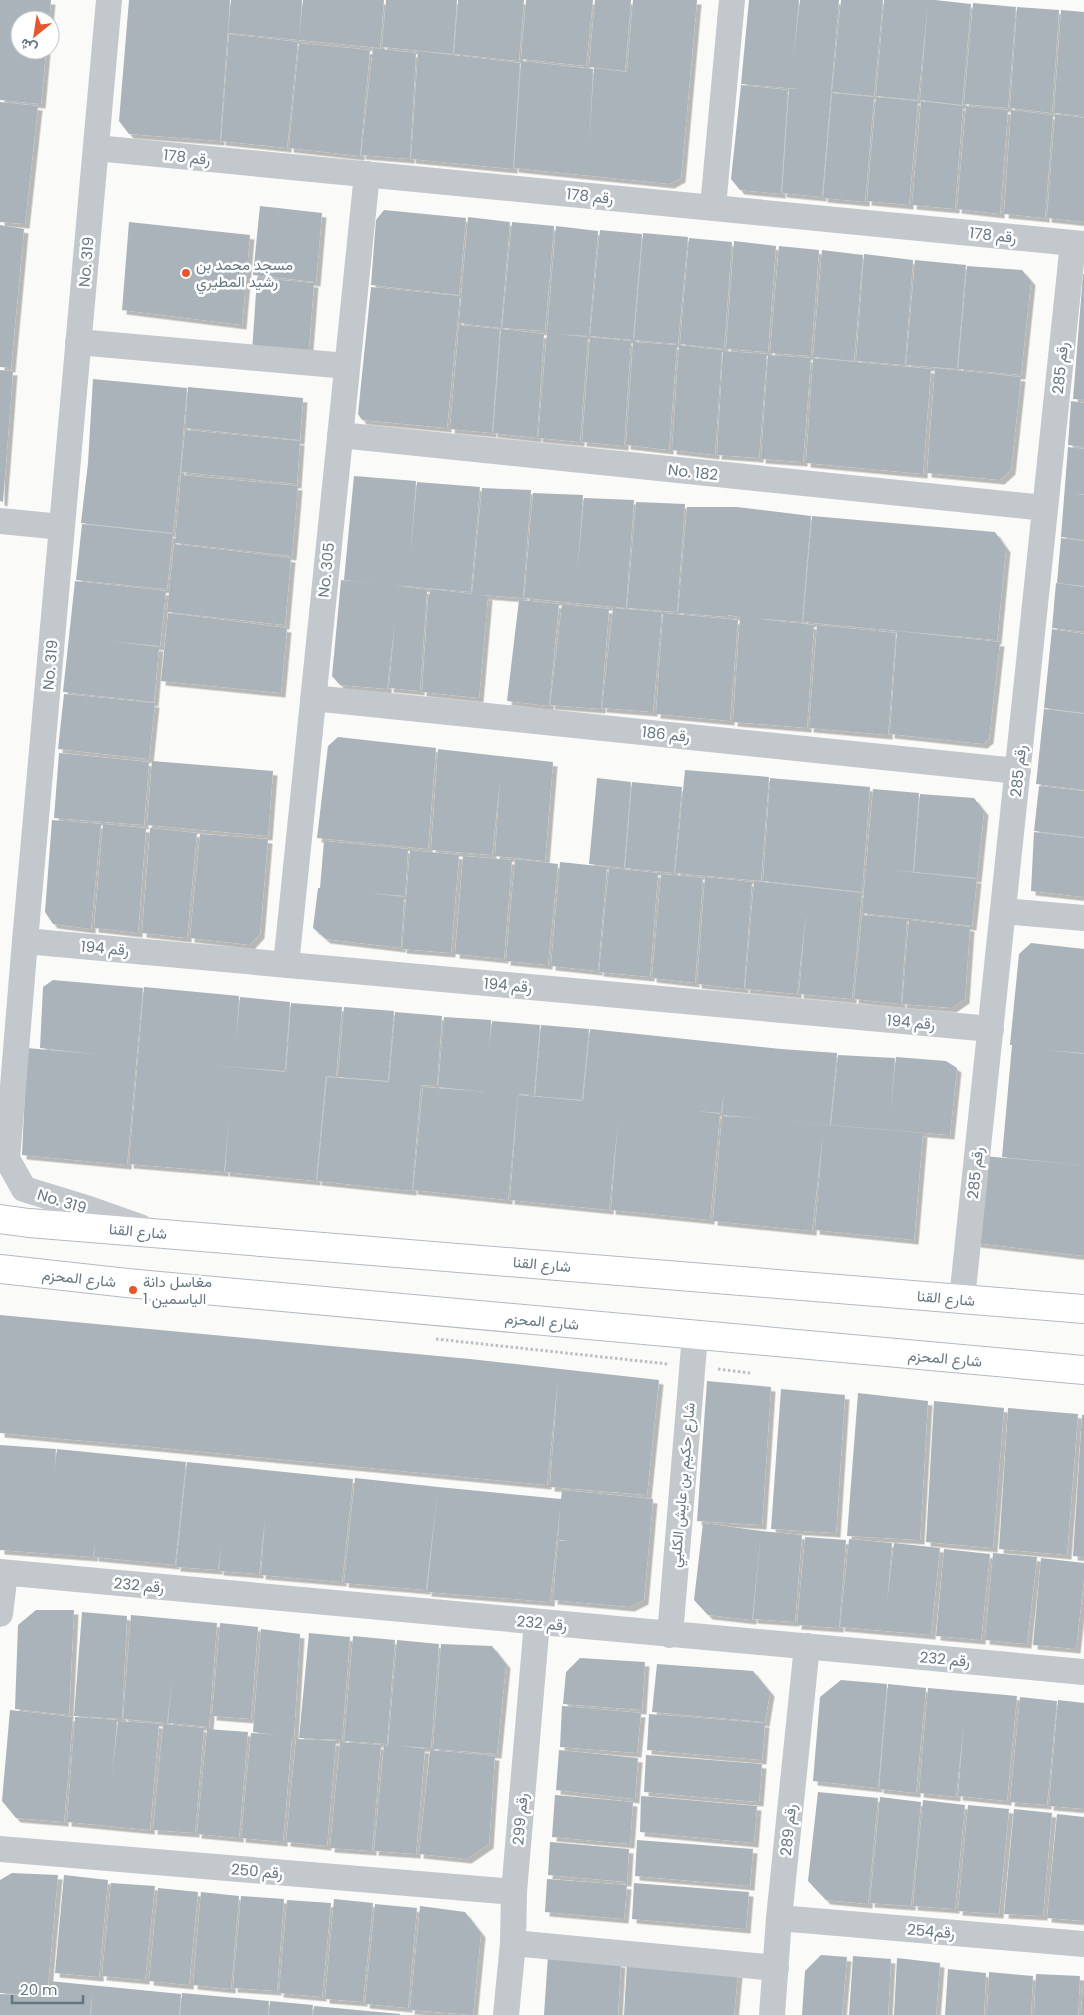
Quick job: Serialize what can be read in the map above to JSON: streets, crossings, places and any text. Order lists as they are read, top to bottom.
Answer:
{
  "streets": {
    "street": [
      "رقم 178",
      "No. 319",
      "رقم 285",
      "No. 182",
      "No. 305",
      "رقم 186",
      "رقم 194",
      "شارع القنا",
      "شارع المحزم",
      "شارع حكيم بن عايش الكلبي",
      "رقم 232",
      "رقم 299",
      "رقم 289",
      "رقم 250",
      "رقم254"
    ]
  },
  "crossings": [
    ["رقم 178", "No. 319"],
    ["رقم 178", "رقم 285"],
    ["رقم 178", "No. 305"],
    ["No. 319", "رقم 194"],
    ["No. 319", "شارع القنا"],
    ["رقم 285", "No. 182"],
    ["رقم 285", "رقم 186"],
    ["رقم 285", "رقم 194"],
    ["رقم 285", "شارع القنا"],
    ["No. 182", "No. 305"],
    ["No. 305", "رقم 186"],
    ["No. 305", "رقم 194"],
    ["شارع المحزم", "شارع حكيم بن عايش الكلبي"],
    ["شارع حكيم بن عايش الكلبي", "رقم 232"],
    ["رقم 232", "رقم 299"],
    ["رقم 232", "رقم 289"],
    ["رقم 299", "رقم 250"],
    ["رقم 289", "رقم254"]
  ],
  "places": ["مسجد محمد بن رشيد المطيري", "مغاسل دانة الياسمين 1"],
  "scale_bar": "20 m",
  "north": "bottom left"
}
